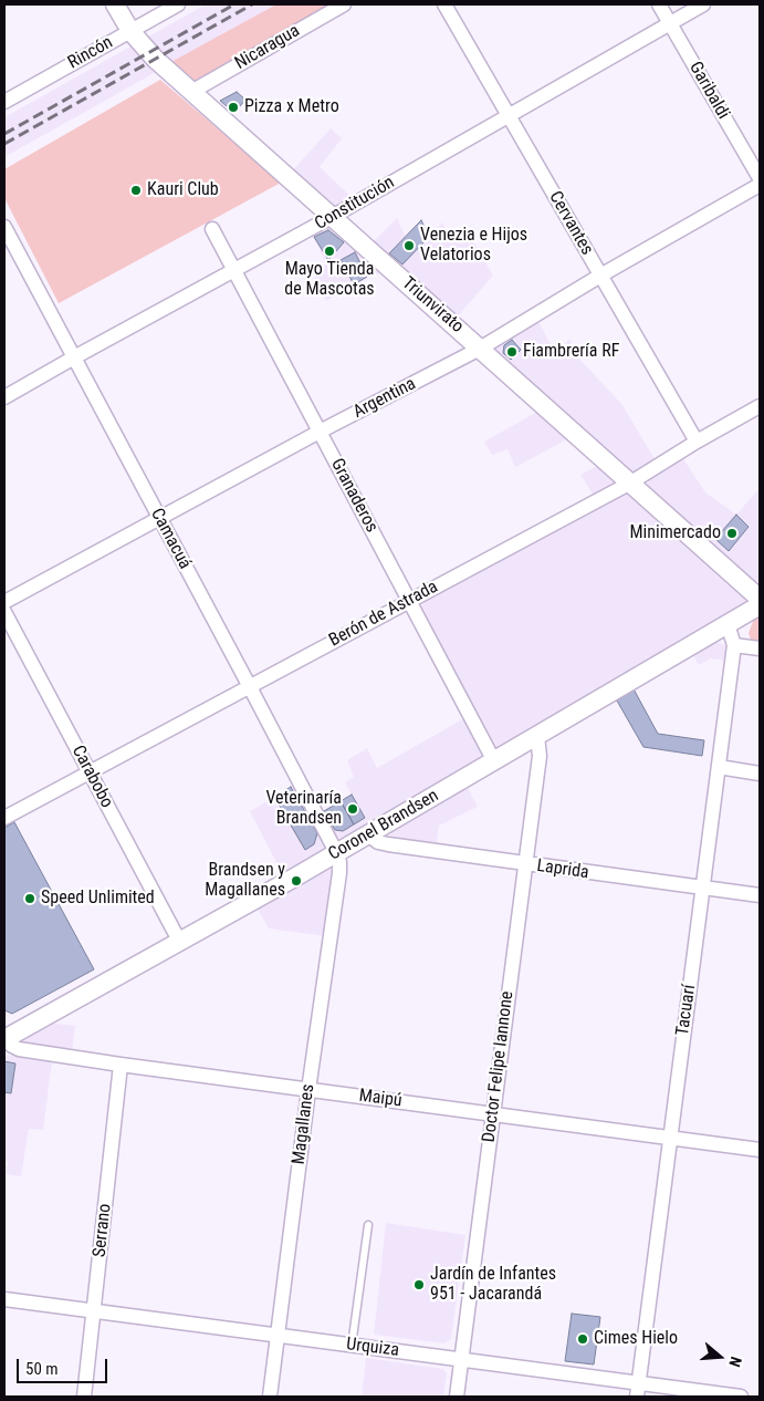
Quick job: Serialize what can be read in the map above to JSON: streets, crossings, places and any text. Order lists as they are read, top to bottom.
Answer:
{
  "streets": {
    "street": [
      "Nicaragua",
      "Rincón",
      "Garibaldi",
      "Constitución",
      "Cervantes",
      "Triunvirato",
      "Argentina",
      "Granaderos",
      "Camacuá",
      "Berón de Astrada",
      "Carabobo",
      "Coronel Brandsen",
      "Laprida",
      "Tacuarí",
      "Doctor Felipe Iannone",
      "Maipú",
      "Magallanes",
      "Serrano",
      "Urquiza"
    ]
  },
  "crossings": [
    ["Nicaragua", "Triunvirato"],
    ["Rincón", "Triunvirato"],
    ["Garibaldi", "Constitución"],
    ["Constitución", "Cervantes"],
    ["Constitución", "Triunvirato"],
    ["Constitución", "Granaderos"],
    ["Constitución", "Camacuá"],
    ["Cervantes", "Argentina"],
    ["Cervantes", "Berón de Astrada"],
    ["Triunvirato", "Argentina"],
    ["Triunvirato", "Berón de Astrada"],
    ["Argentina", "Granaderos"],
    ["Argentina", "Camacuá"],
    ["Granaderos", "Berón de Astrada"],
    ["Granaderos", "Coronel Brandsen"],
    ["Camacuá", "Berón de Astrada"],
    ["Camacuá", "Coronel Brandsen"],
    ["Camacuá", "Magallanes"],
    ["Berón de Astrada", "Carabobo"],
    ["Carabobo", "Coronel Brandsen"],
    ["Coronel Brandsen", "Laprida"],
    ["Coronel Brandsen", "Tacuarí"],
    ["Coronel Brandsen", "Doctor Felipe Iannone"],
    ["Coronel Brandsen", "Maipú"],
    ["Coronel Brandsen", "Magallanes"],
    ["Laprida", "Tacuarí"],
    ["Laprida", "Doctor Felipe Iannone"],
    ["Tacuarí", "Maipú"],
    ["Tacuarí", "Urquiza"],
    ["Doctor Felipe Iannone", "Maipú"],
    ["Doctor Felipe Iannone", "Urquiza"],
    ["Maipú", "Magallanes"],
    ["Maipú", "Serrano"],
    ["Magallanes", "Urquiza"],
    ["Serrano", "Urquiza"]
  ],
  "places": [
    "Pizza x Metro",
    "Kauri Club",
    "Venezia e Hijos Velatorios",
    "Mayo Tienda de Mascotas",
    "Fiambrería RF",
    "Minimercado",
    "Veterinaría Brandsen",
    "Brandsen y Magallanes",
    "Speed Unlimited",
    "Jardín de Infantes 951 - Jacarandá",
    "Cimes Hielo"
  ],
  "scale_bar": "50 m",
  "north": "right"
}
